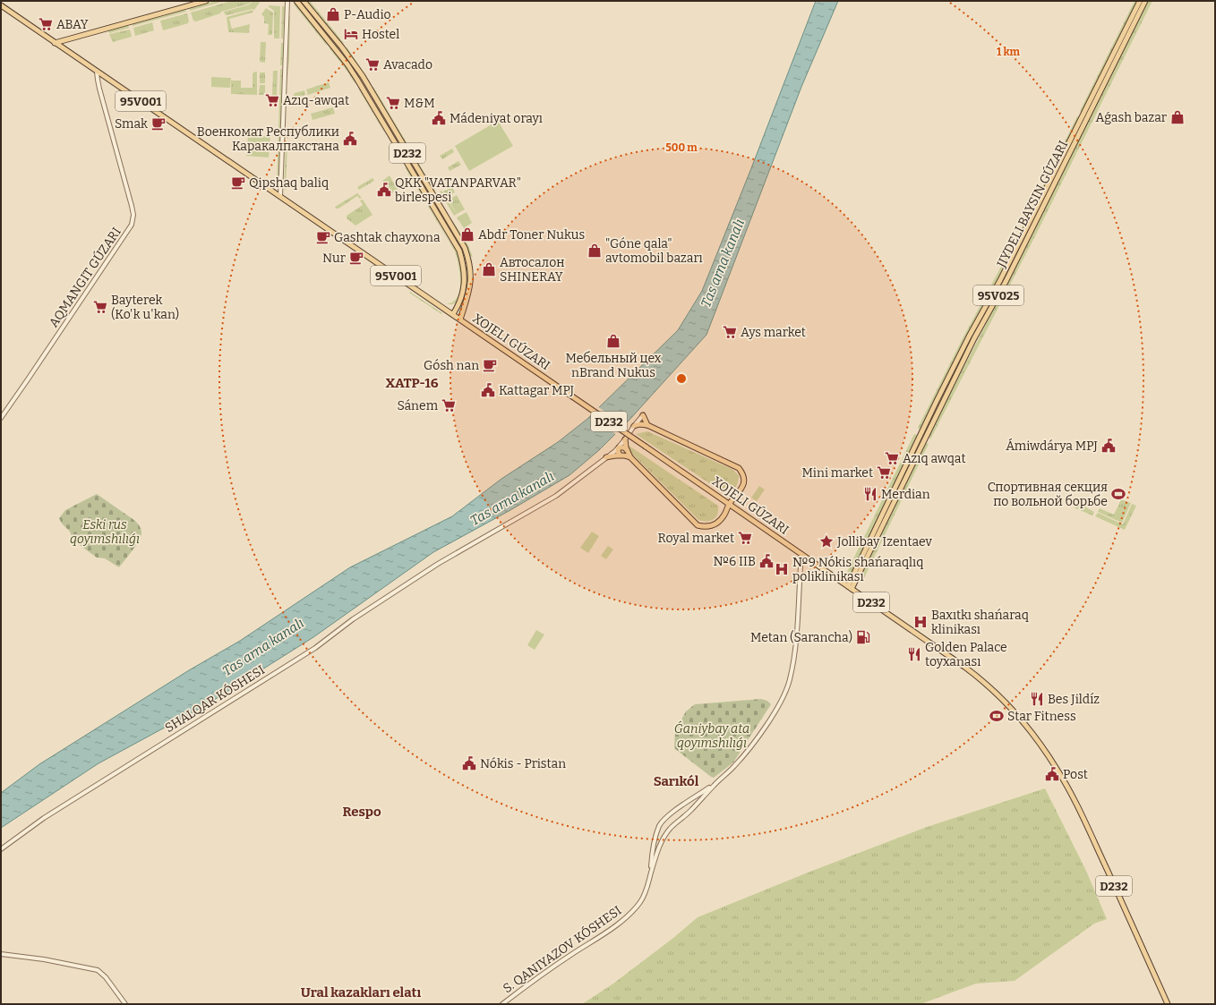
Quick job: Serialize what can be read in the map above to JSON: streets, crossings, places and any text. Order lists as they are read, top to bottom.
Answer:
{
  "streets": {
    "main road": ["95V001", "D232", "95V025"],
    "street": ["SHALQAR KÓSHESI"]
  },
  "crossings": [
    ["95V001", "D232"],
    ["D232", "95V025"]
  ],
  "districts": [
    "XATP-16",
    "Sarıkól",
    "Respo",
    "Ural kazakları elatı"
  ],
  "water": ["Tas arna kanalı"],
  "parks": ["Eski rus qoyımshılıǵı", "Ǵaniybay ata qoyımshılıǵı"],
  "places": {
    "shop": [
      "P-Audio",
      "Aǵash bazar",
      "Abdr Toner Nukus",
      "\"Góne qala\" avtomobil bazarı",
      "Автосалон SHINERAY",
      "Мебельный цех nBrand Nukus"
    ],
    "supermarket": [
      "ABAY",
      "Avacado",
      "Azıq-awqat",
      "M&M",
      "Bayterek (Ko'k u'kan)",
      "Ays market",
      "Sánem",
      "Azıq awqat",
      "Mini market",
      "Royal market"
    ],
    "hotel": ["Hostel"],
    "public building": [
      "Mádeniyat orayı",
      "Военкомат Республики Каракалпакстана",
      "QKK \"VATANPARVAR\" birlespesi",
      "Kattagar MPJ",
      "Ámiwdárya MPJ",
      "№6 IIB",
      "Nókis - Pristan",
      "Post"
    ],
    "cafe": [
      "Smak",
      "Qipshaq baliq",
      "Gashtak chayxona",
      "Nur",
      "Gósh nan"
    ],
    "restaurant": ["Merdian", "Golden Palace toyxanası", "Bes Jildíz"],
    "sports": ["Спортивная секция по вольной борьбе", "Star Fitness"],
    "place": ["Jollibay Izentaev"],
    "hospital": ["№9 Nókis shańaraqlıq poliklinikası", "Baxıtkı shańaraq klinikası"],
    "fuel station": ["Metan (Sarancha)"]
  },
  "rings": ["1 km", "500 m"]
}
